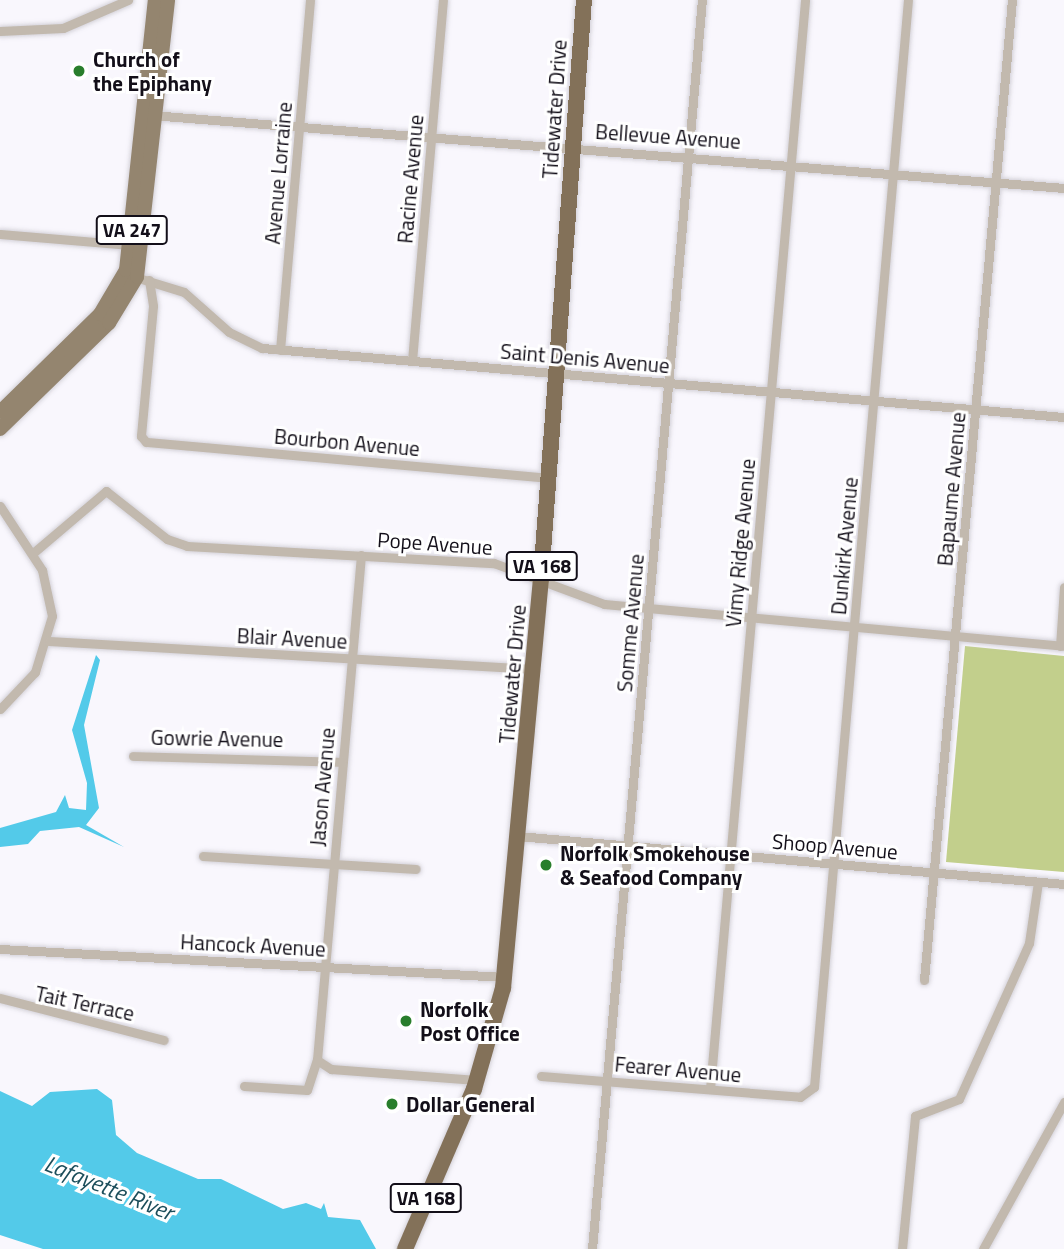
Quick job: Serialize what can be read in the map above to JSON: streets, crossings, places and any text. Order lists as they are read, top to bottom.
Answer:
{
  "streets": {
    "highway": ["Tidewater Drive", "VA 168"],
    "main road": ["VA 247"],
    "street": [
      "Bellevue Avenue",
      "Avenue Lorraine",
      "Racine Avenue",
      "Saint Denis Avenue",
      "Bourbon Avenue",
      "Bapaume Avenue",
      "Pope Avenue",
      "Vimy Ridge Avenue",
      "Dunkirk Avenue",
      "Somme Avenue",
      "Blair Avenue",
      "Gowrie Avenue",
      "Jason Avenue",
      "Shoop Avenue",
      "Hancock Avenue",
      "Tait Terrace",
      "Fearer Avenue"
    ]
  },
  "crossings": [
    ["Tidewater Drive", "Bellevue Avenue"],
    ["Tidewater Drive", "Saint Denis Avenue"],
    ["Tidewater Drive", "Bourbon Avenue"],
    ["Tidewater Drive", "Pope Avenue"],
    ["Tidewater Drive", "Blair Avenue"],
    ["Tidewater Drive", "Shoop Avenue"],
    ["Tidewater Drive", "Hancock Avenue"],
    ["Bellevue Avenue", "Avenue Lorraine"],
    ["Bellevue Avenue", "Racine Avenue"],
    ["Bellevue Avenue", "VA 247"],
    ["Bellevue Avenue", "Bapaume Avenue"],
    ["Bellevue Avenue", "Vimy Ridge Avenue"],
    ["Bellevue Avenue", "Dunkirk Avenue"],
    ["Bellevue Avenue", "Somme Avenue"],
    ["Avenue Lorraine", "Saint Denis Avenue"],
    ["Racine Avenue", "Saint Denis Avenue"],
    ["VA 247", "Saint Denis Avenue"],
    ["VA 247", "Bourbon Avenue"],
    ["Saint Denis Avenue", "Bourbon Avenue"],
    ["Saint Denis Avenue", "Bapaume Avenue"],
    ["Saint Denis Avenue", "Vimy Ridge Avenue"],
    ["Saint Denis Avenue", "Dunkirk Avenue"],
    ["Saint Denis Avenue", "Somme Avenue"],
    ["Bapaume Avenue", "Pope Avenue"],
    ["Bapaume Avenue", "Shoop Avenue"],
    ["Pope Avenue", "Vimy Ridge Avenue"],
    ["Pope Avenue", "Dunkirk Avenue"],
    ["Pope Avenue", "Somme Avenue"],
    ["Pope Avenue", "Jason Avenue"],
    ["Vimy Ridge Avenue", "Shoop Avenue"],
    ["Vimy Ridge Avenue", "Fearer Avenue"],
    ["Dunkirk Avenue", "Shoop Avenue"],
    ["Dunkirk Avenue", "Fearer Avenue"],
    ["Somme Avenue", "Shoop Avenue"],
    ["Somme Avenue", "Fearer Avenue"],
    ["Blair Avenue", "Jason Avenue"],
    ["Gowrie Avenue", "Jason Avenue"],
    ["Jason Avenue", "Hancock Avenue"]
  ],
  "water": ["Lafayette River"],
  "places": [
    "Church of the Epiphany",
    "Norfolk Smokehouse & Seafood Company",
    "Norfolk Post Office",
    "Dollar General"
  ]
}
